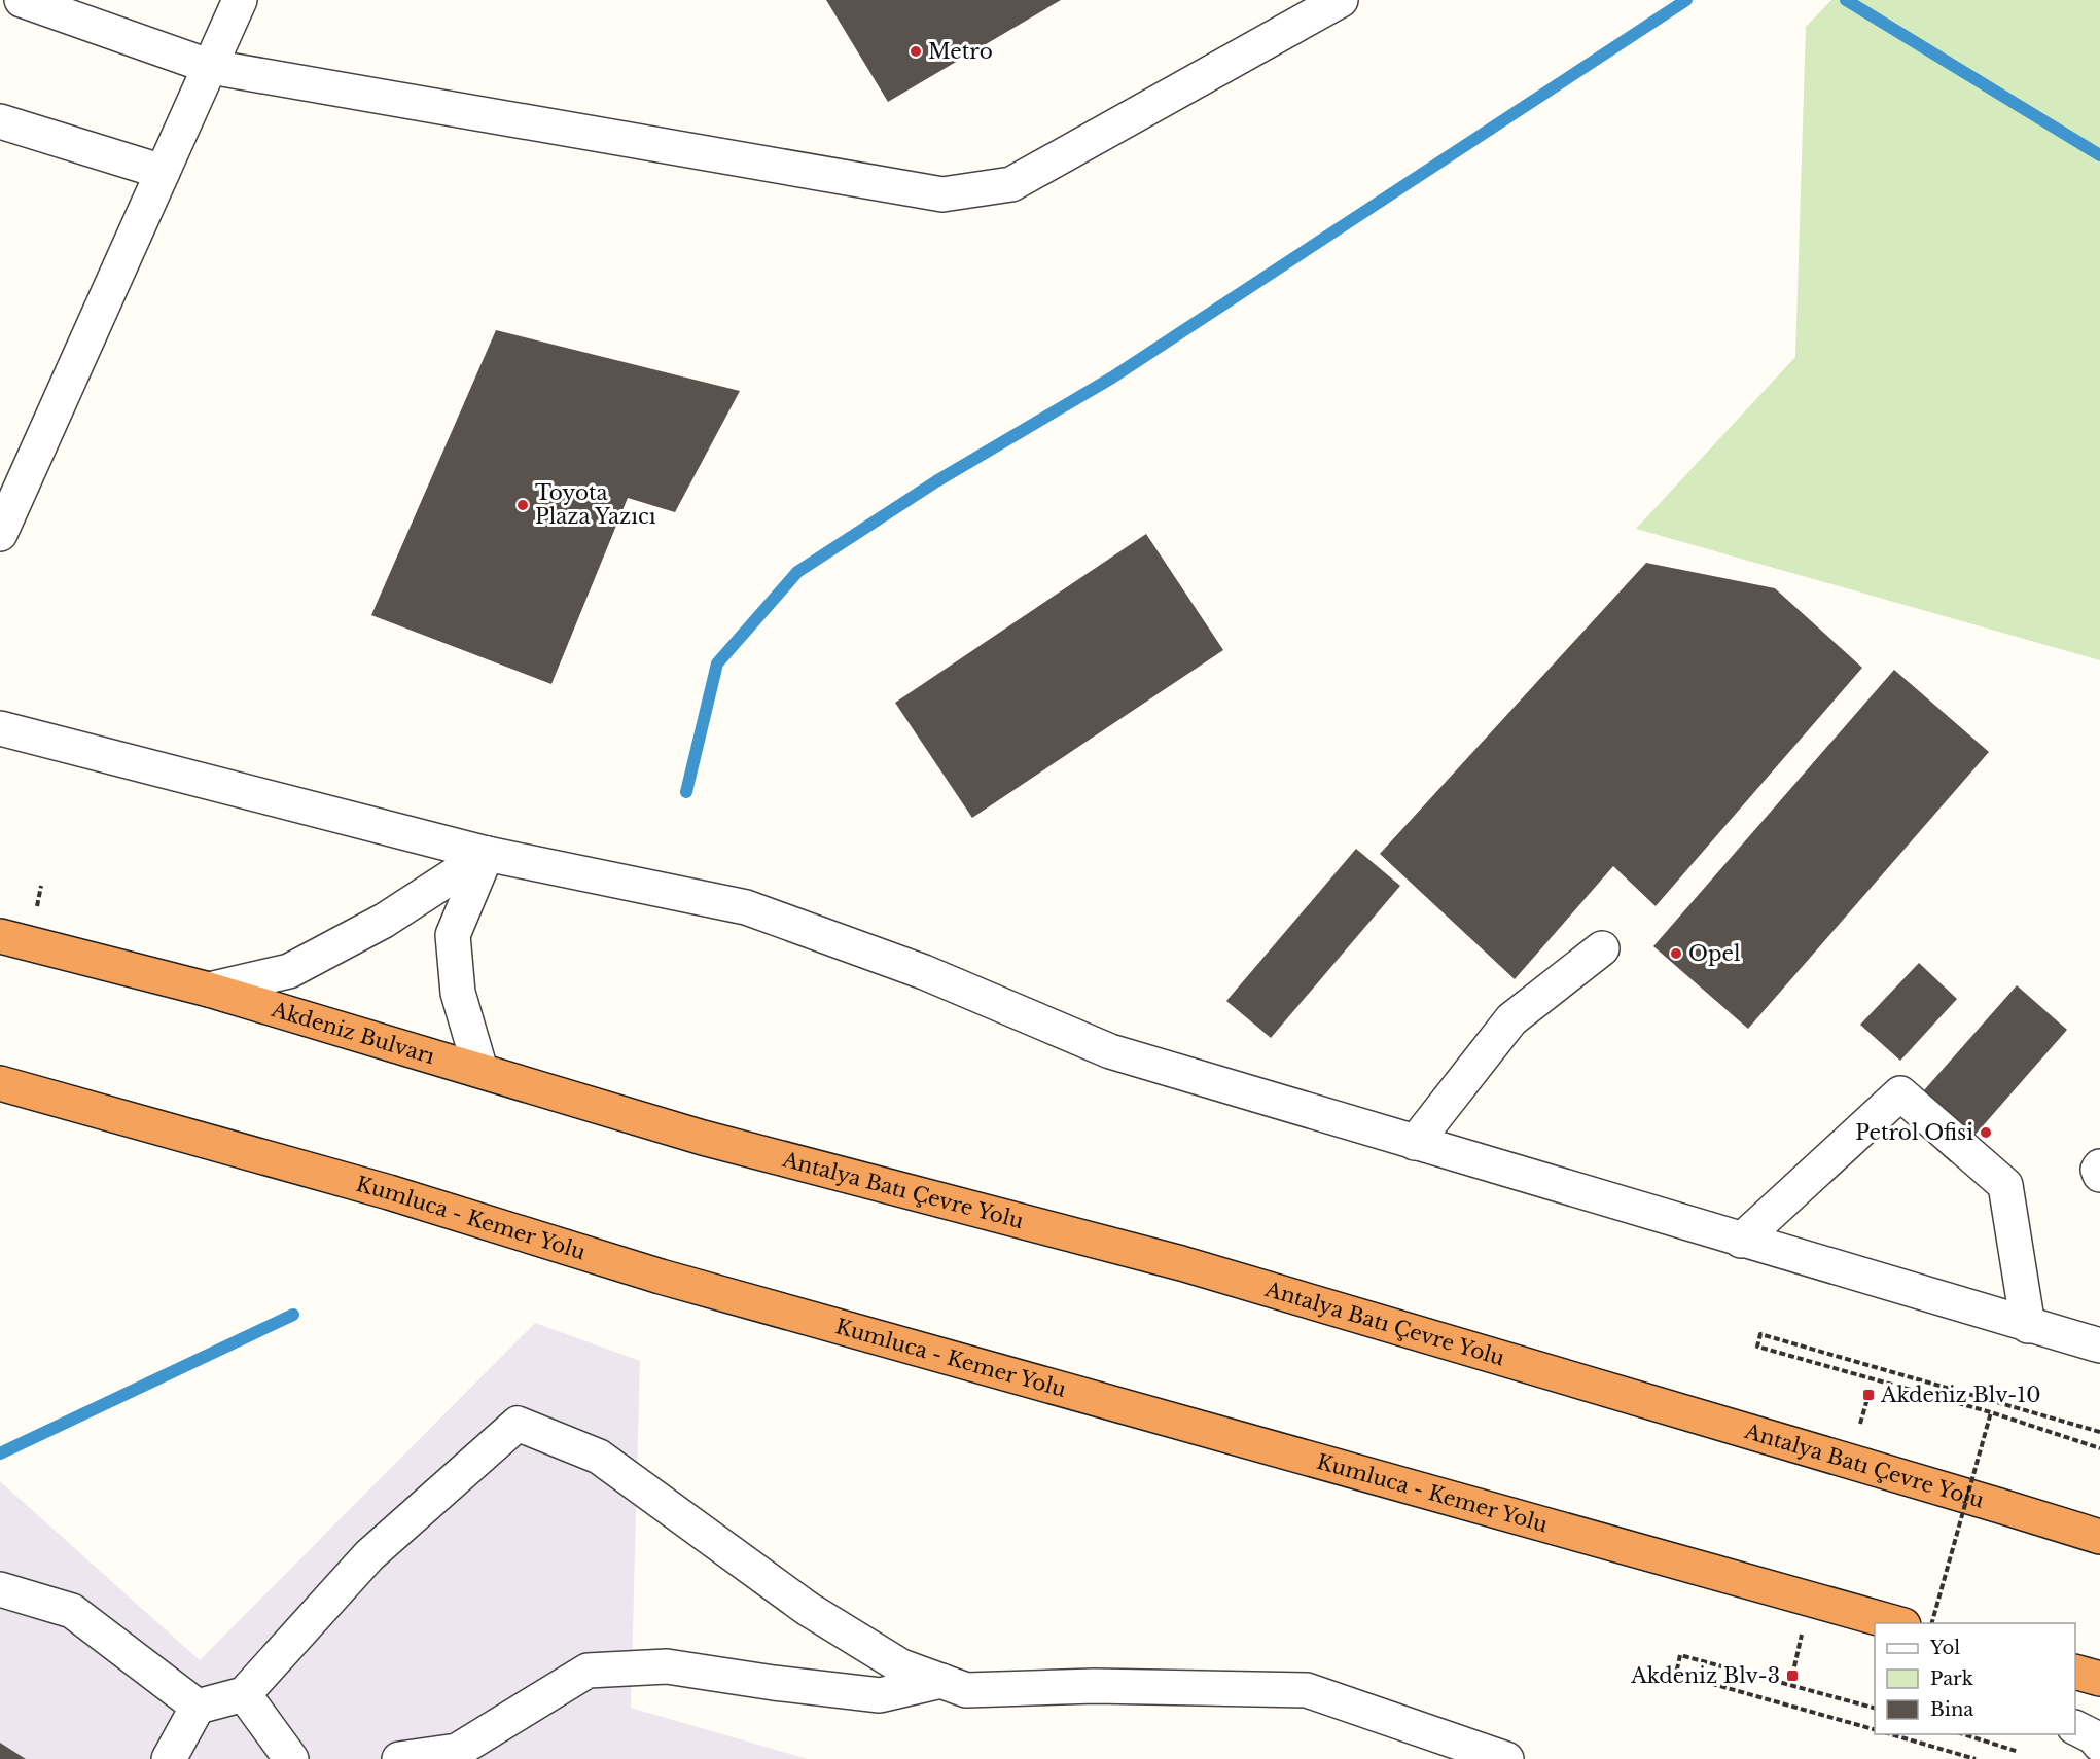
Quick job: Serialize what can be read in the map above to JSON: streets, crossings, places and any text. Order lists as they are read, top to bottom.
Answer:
{
  "streets": {
    "highway": ["Akdeniz Bulvarı", "Antalya Batı Çevre Yolu", "Kumluca - Kemer Yolu"]
  },
  "crossings": [
    ["Akdeniz Bulvarı", "Antalya Batı Çevre Yolu"]
  ],
  "places": {
    "other": [
      "Metro",
      "Toyota Plaza Yazıcı",
      "Opel",
      "Petrol Ofisi"
    ],
    "transit": ["Akdeniz Blv-10", "Akdeniz Blv-3"]
  },
  "legend": ["Yol", "Park", "Bina"]
}
